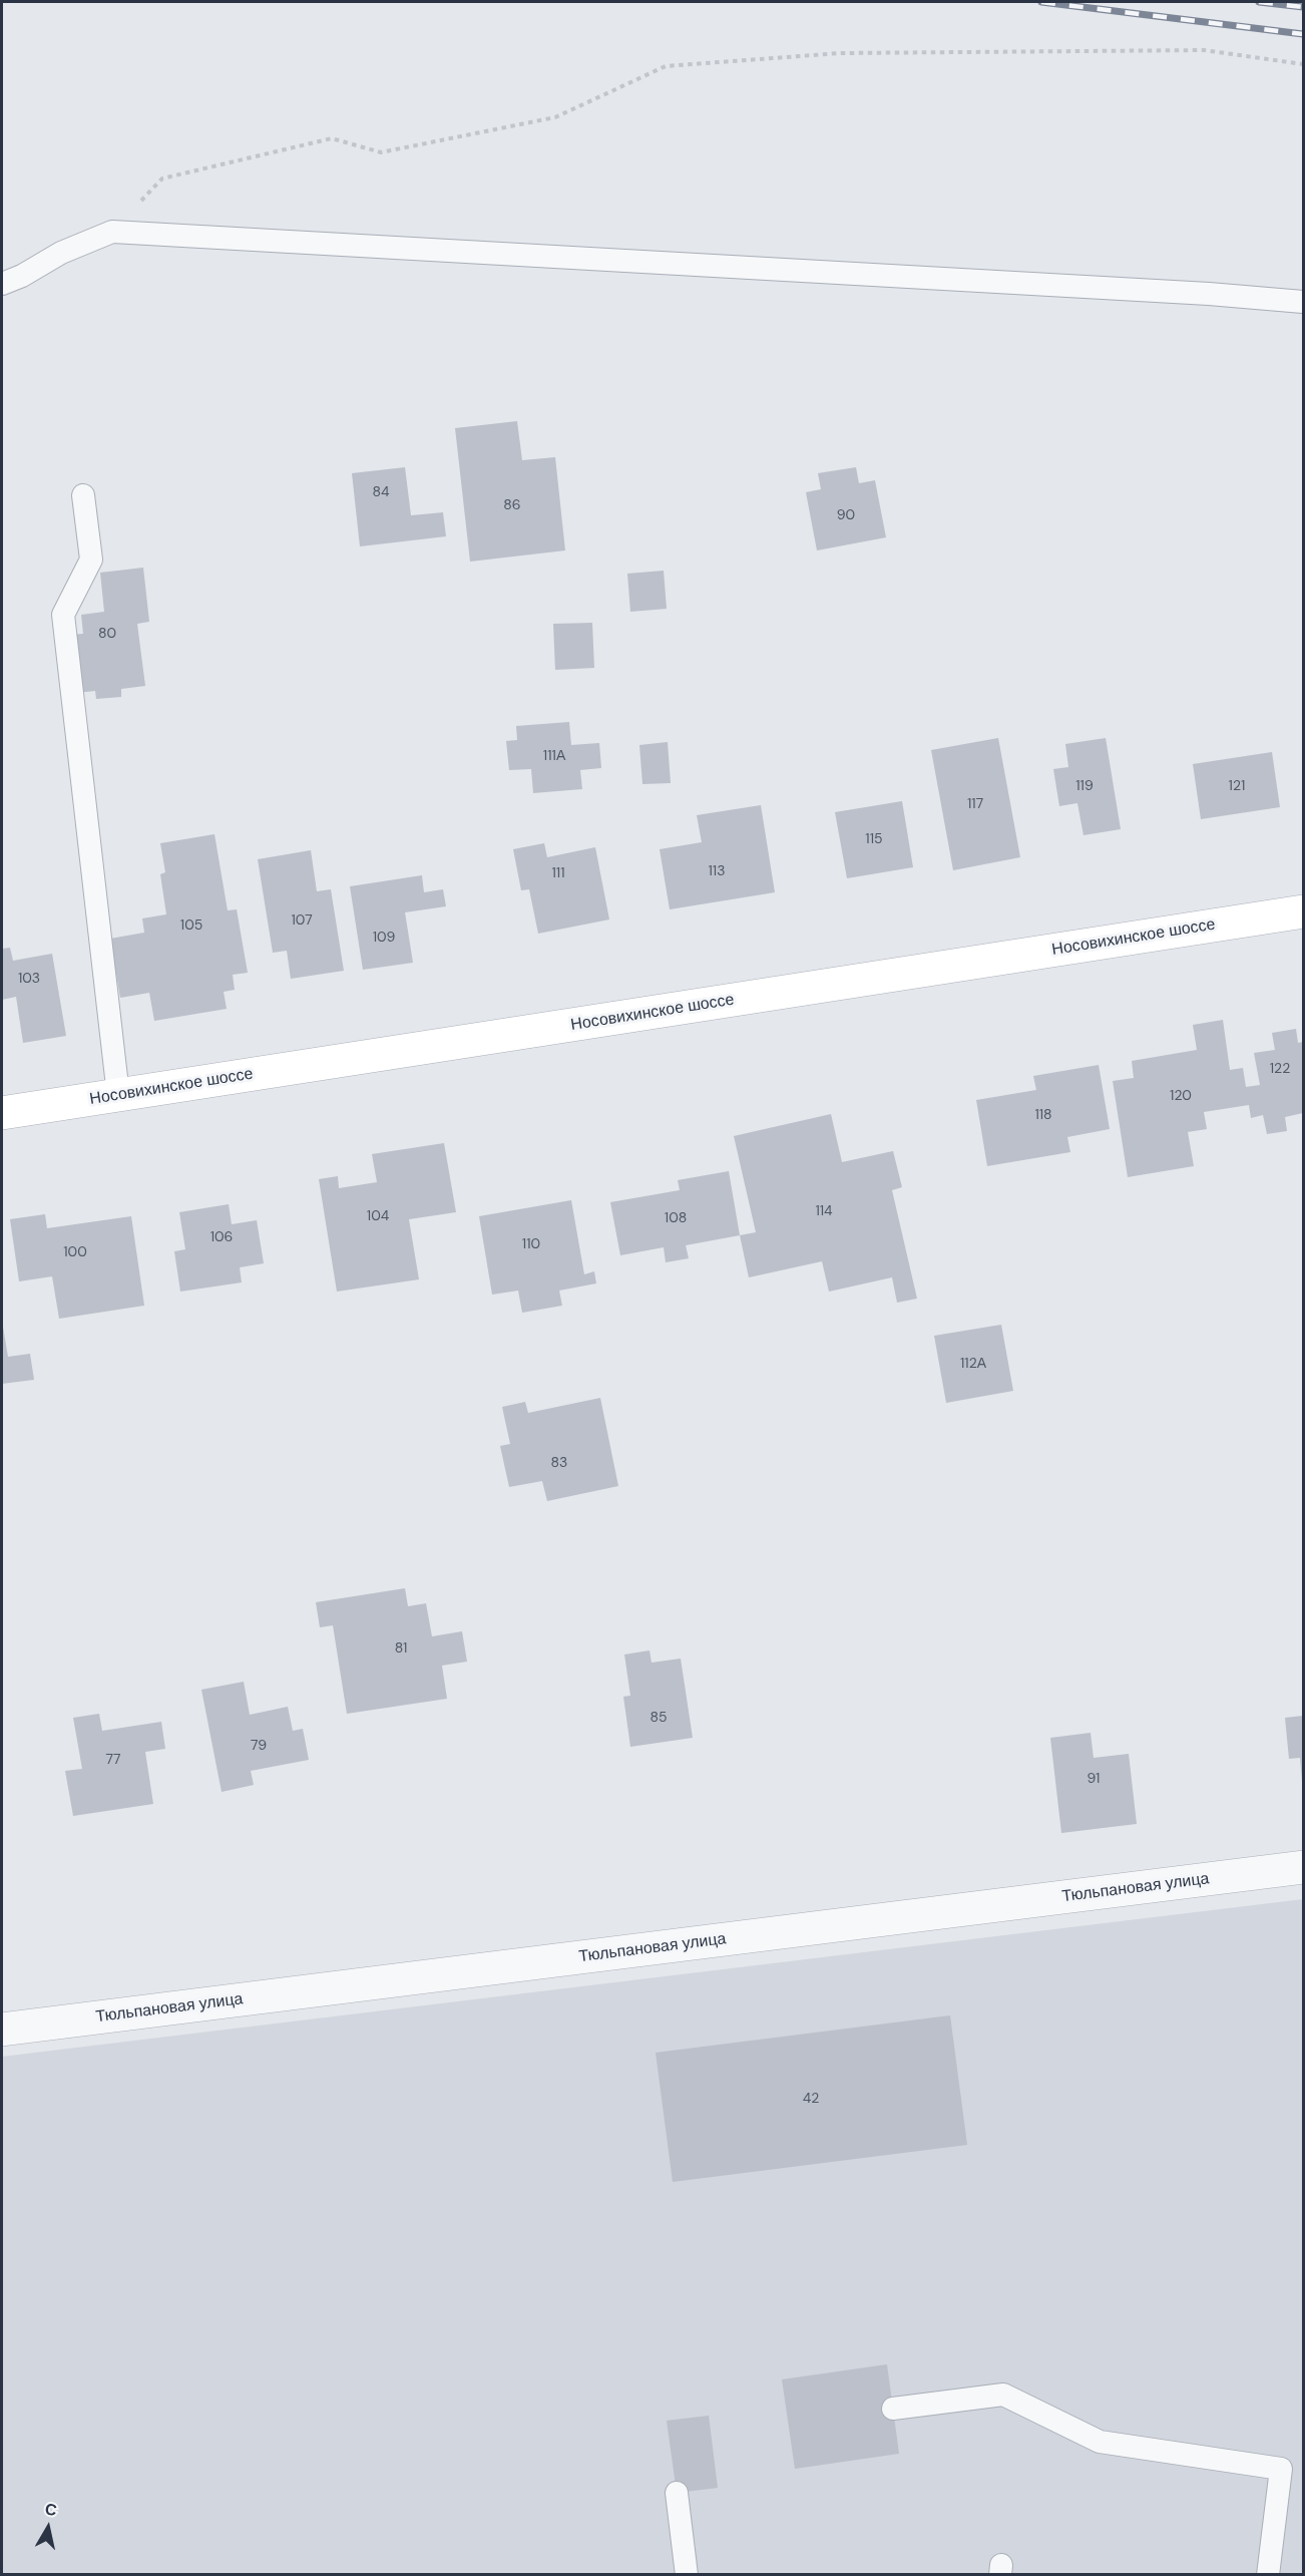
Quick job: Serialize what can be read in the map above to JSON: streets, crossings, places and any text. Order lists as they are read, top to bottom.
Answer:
{
  "streets": {
    "main road": ["Носовихинское шоссе"],
    "street": ["Тюльпановая улица"]
  },
  "house_numbers": [
    "84",
    "86",
    "90",
    "80",
    "111А",
    "119",
    "121",
    "117",
    "115",
    "113",
    "111",
    "107",
    "105",
    "109",
    "103",
    "122",
    "120",
    "118",
    "114",
    "104",
    "108",
    "106",
    "110",
    "100",
    "112А",
    "83",
    "81",
    "85",
    "79",
    "77",
    "91",
    "42"
  ],
  "north": "top"
}
